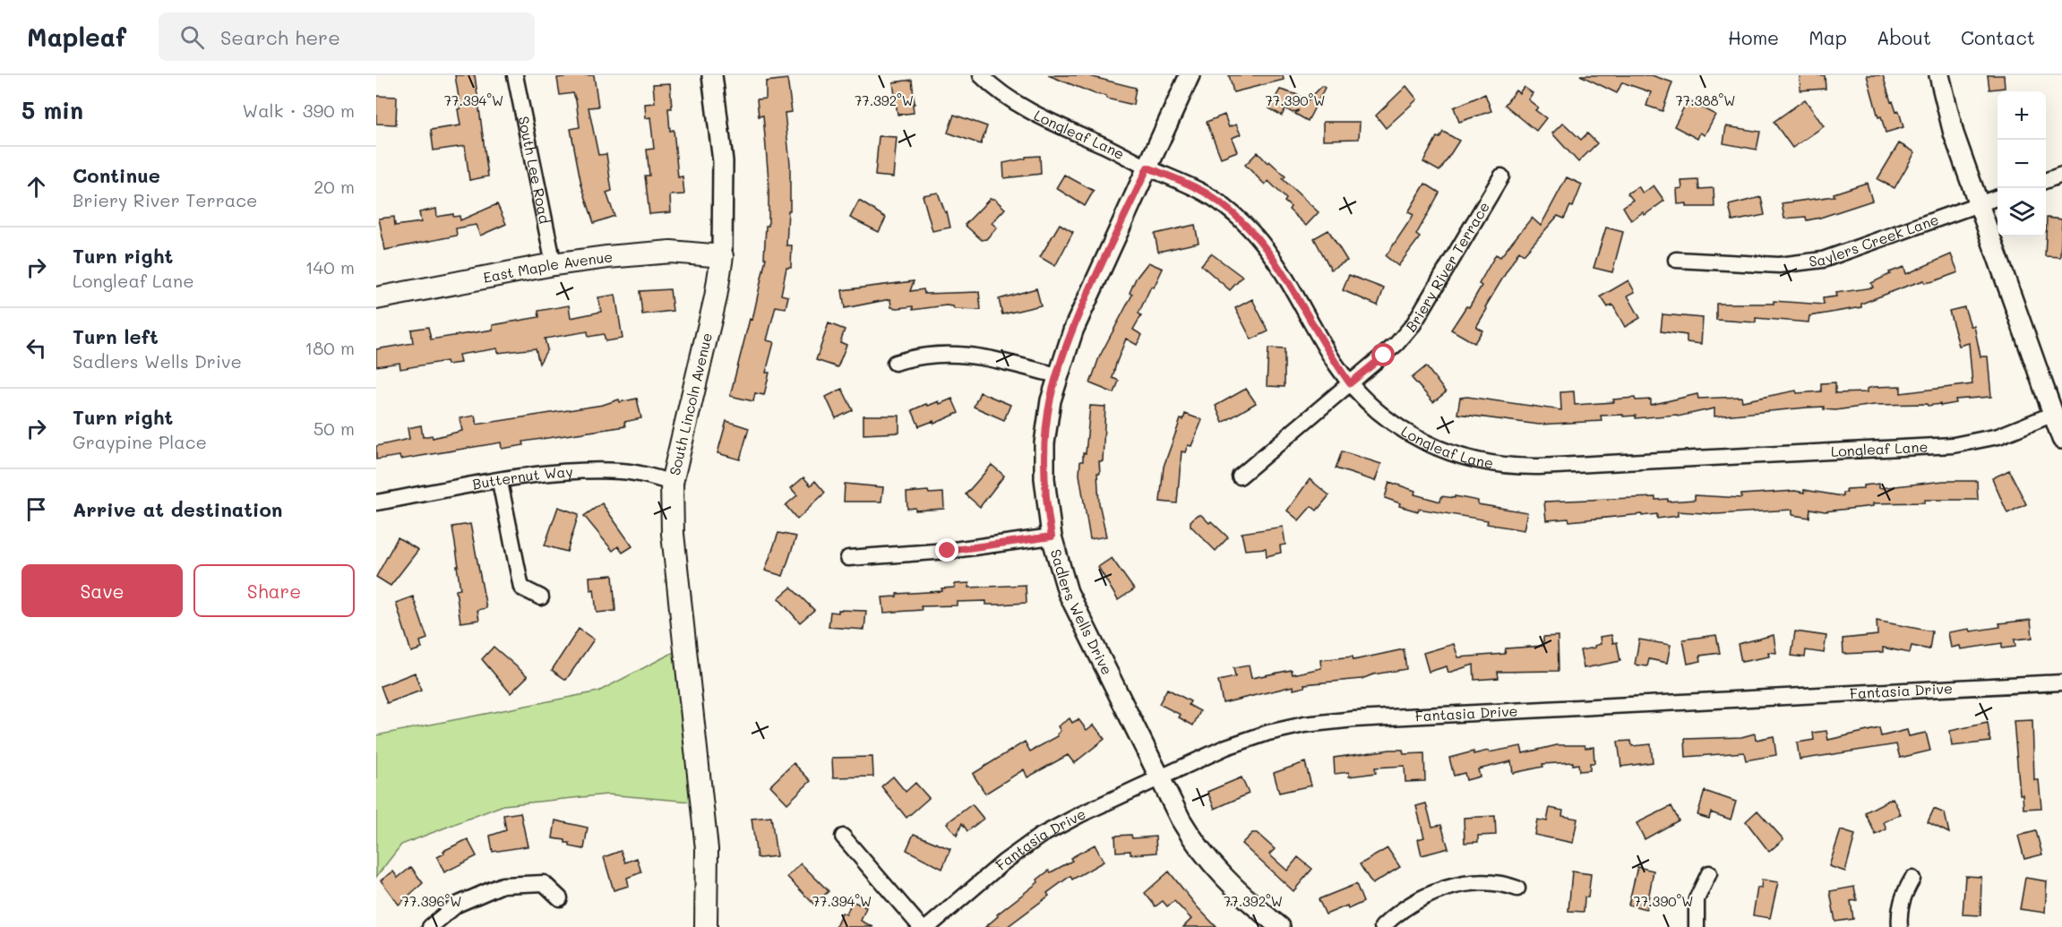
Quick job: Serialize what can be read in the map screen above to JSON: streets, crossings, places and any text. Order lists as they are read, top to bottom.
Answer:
{
  "streets": {
    "main road": ["East Maple Avenue", "South Lincoln Avenue"],
    "street": [
      "Longleaf Lane",
      "South Lee Road",
      "Saylers Creek Lane",
      "Briery River Terrace",
      "Butternut Way",
      "Sadlers Wells Drive",
      "Fantasia Drive"
    ]
  },
  "crossings": [
    ["Longleaf Lane", "Briery River Terrace"],
    ["Longleaf Lane", "Sadlers Wells Drive"],
    ["South Lee Road", "East Maple Avenue"],
    ["East Maple Avenue", "South Lincoln Avenue"],
    ["South Lincoln Avenue", "Butternut Way"],
    ["Sadlers Wells Drive", "Fantasia Drive"]
  ],
  "page": {
    "header": "Mapleaf",
    "search": "Search here",
    "nav": [
      "Home",
      "Map",
      "About",
      "Contact"
    ],
    "heading": ["5 min", "Walk · 390 m"],
    "map_buttons": ["+", "−"],
    "list": [
      ["Continue", "Briery River Terrace", "20 m"],
      ["Turn right", "Longleaf Lane", "140 m"],
      ["Turn left", "Sadlers Wells Drive", "180 m"],
      ["Turn right", "Graypine Place", "50 m"],
      "Arrive at destination"
    ],
    "buttons": ["Save", "Share"]
  },
  "coordinates": [
    "77.392°W",
    "77.390°W",
    "77.394°W",
    "77.388°W",
    "77.396°W"
  ]
}
